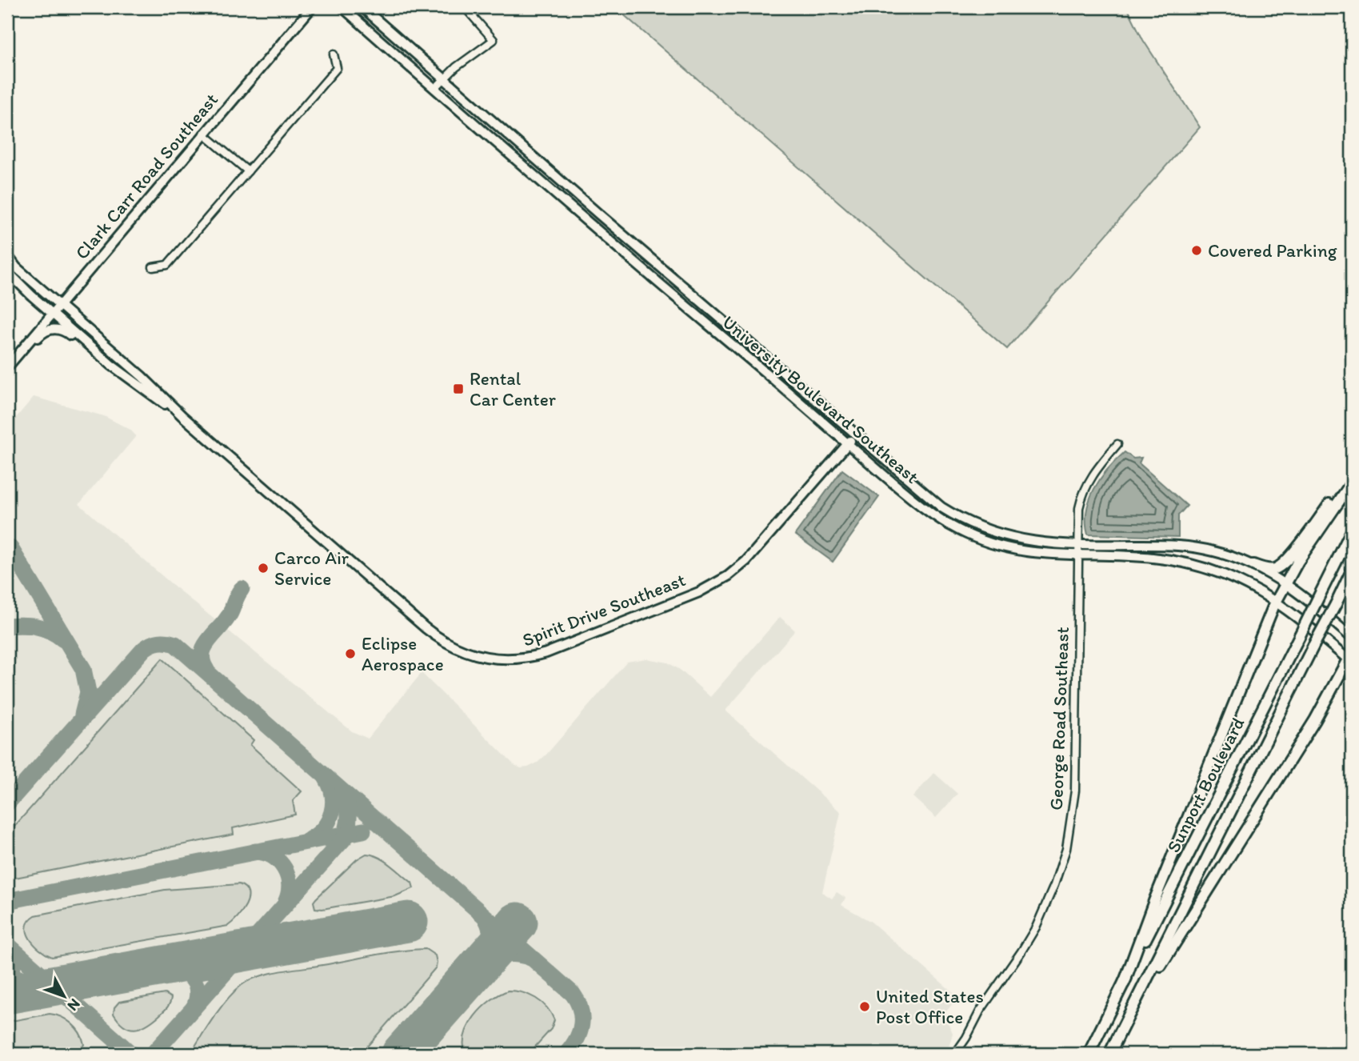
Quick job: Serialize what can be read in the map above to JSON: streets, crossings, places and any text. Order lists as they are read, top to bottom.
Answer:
{
  "streets": {
    "main road": [
      "Clark Carr Road Southeast",
      "University Boulevard Southeast",
      "Spirit Drive Southeast",
      "Sunport Boulevard"
    ],
    "street": ["George Road Southeast"]
  },
  "crossings": [
    ["University Boulevard Southeast", "Spirit Drive Southeast"],
    ["University Boulevard Southeast", "George Road Southeast"]
  ],
  "places": {
    "other": [
      "Covered Parking",
      "Carco Air Service",
      "Eclipse Aerospace",
      "United States Post Office"
    ],
    "transit": ["Rental Car Center"]
  },
  "north": "bottom right"
}
